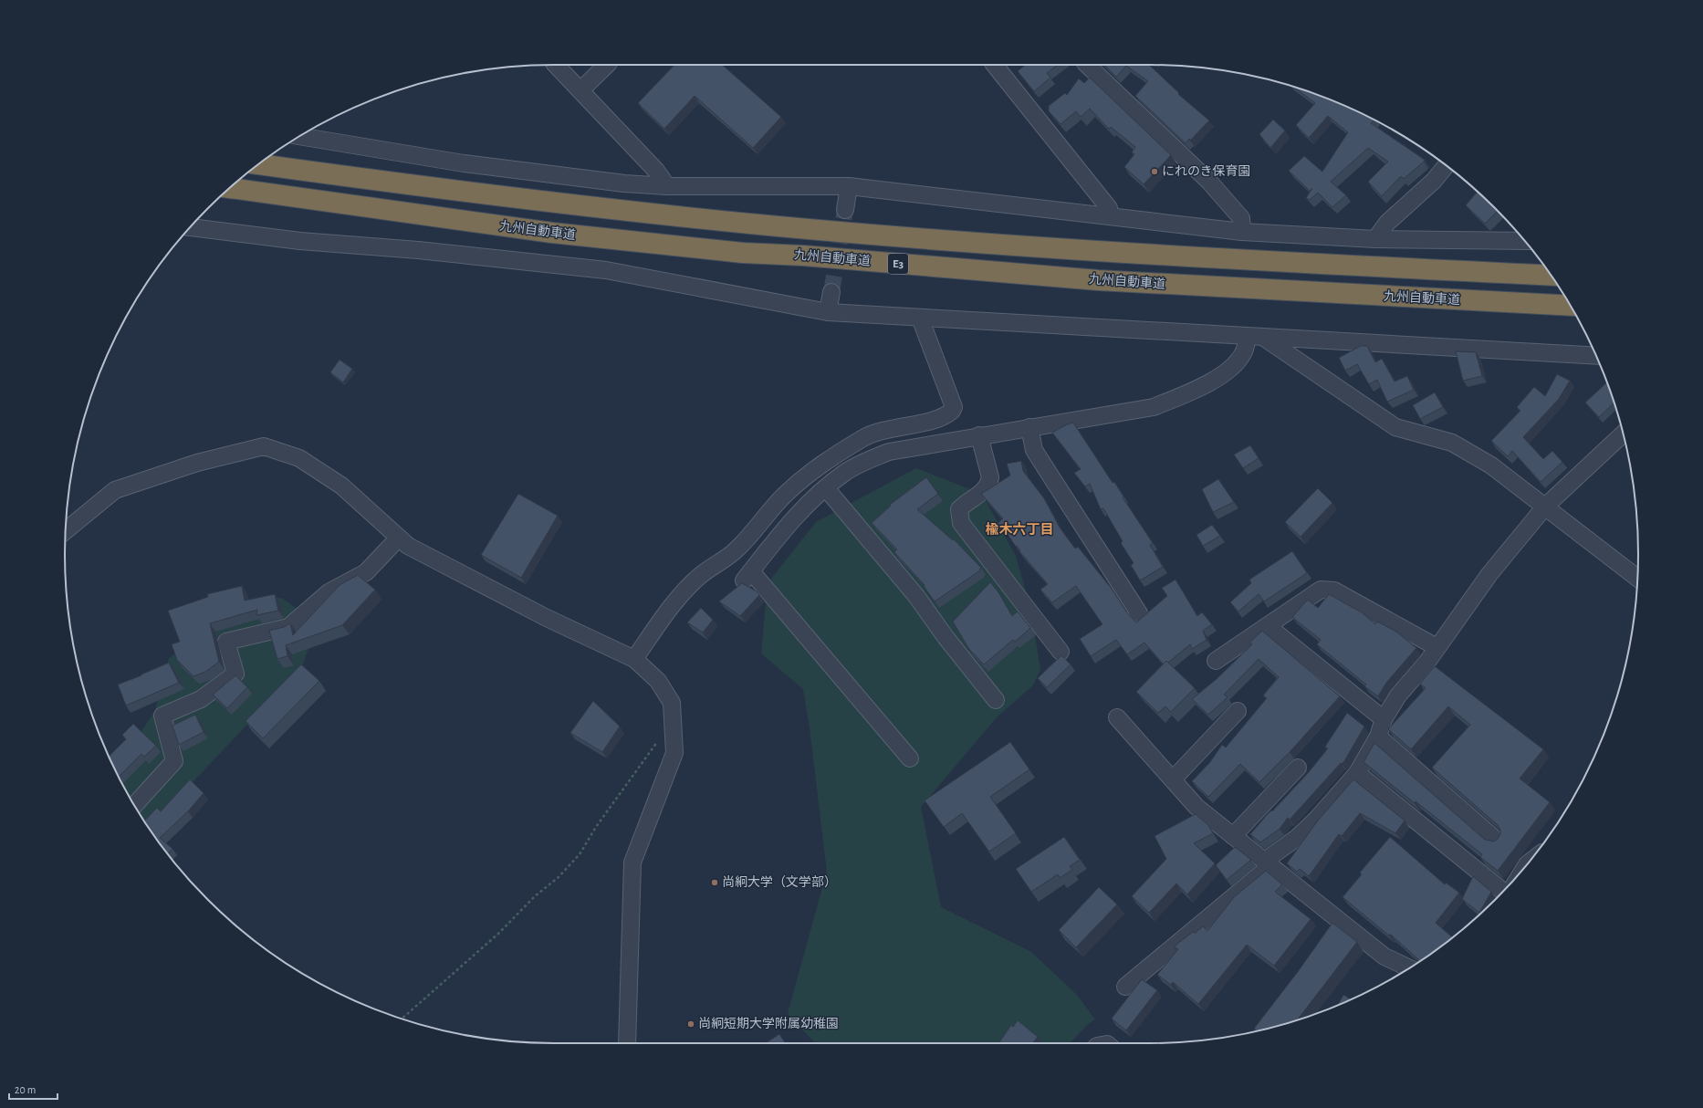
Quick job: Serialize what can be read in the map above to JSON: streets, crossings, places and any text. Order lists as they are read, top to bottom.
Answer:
{
  "streets": {
    "highway": ["九州自動車道", "E3"]
  },
  "districts": ["楡木六丁目"],
  "places": ["にれのき保育園", "尚絅大学（文学部）", "尚絅短期大学附属幼稚園"],
  "scale_bar": "20 m"
}
